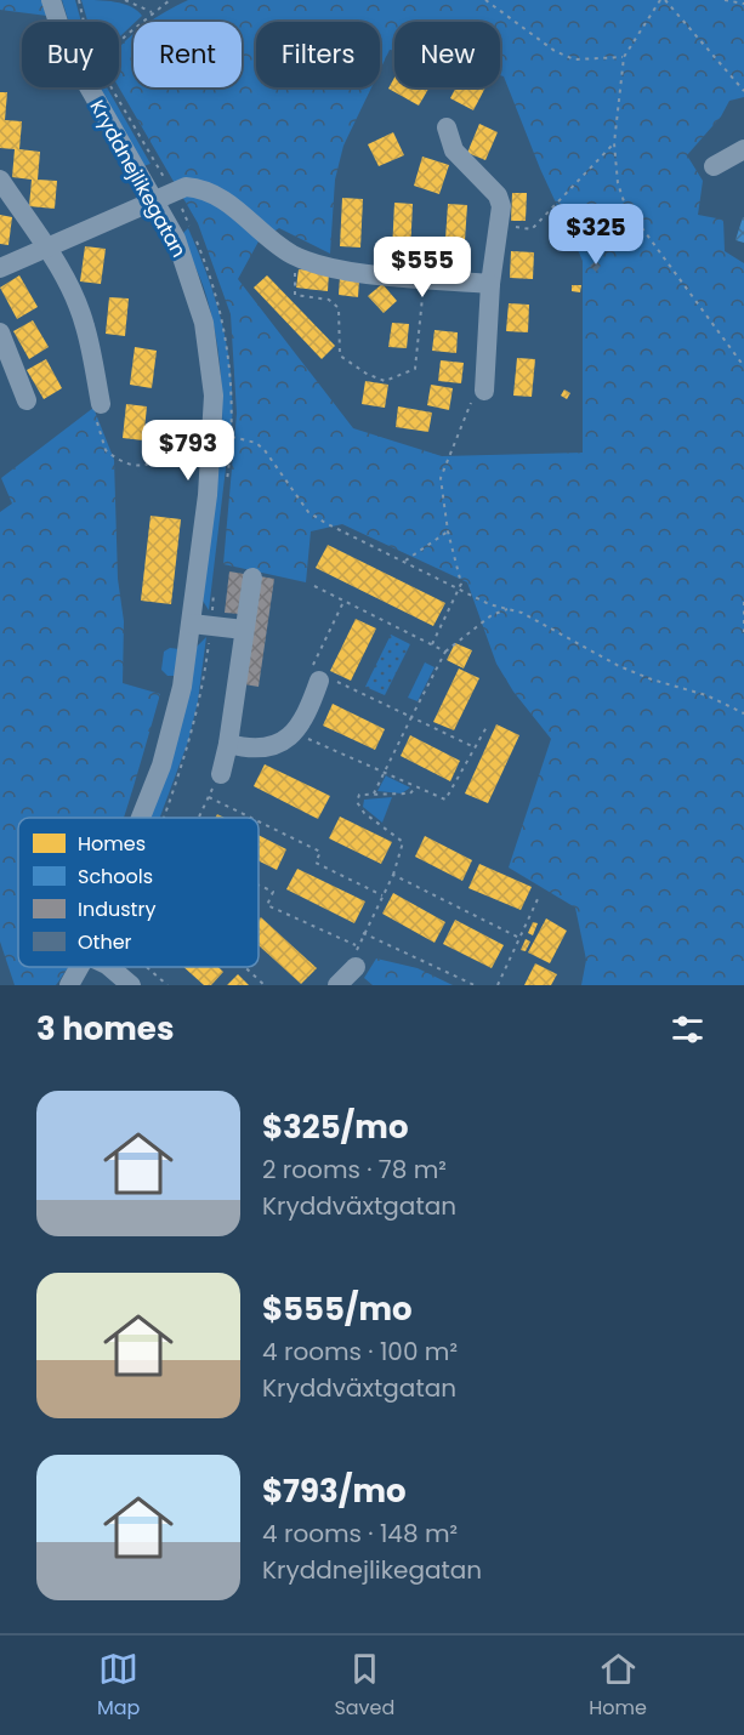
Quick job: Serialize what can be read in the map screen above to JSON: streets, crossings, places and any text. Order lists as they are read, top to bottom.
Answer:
{
  "streets": {
    "street": ["Kryddnejlikegatan"]
  },
  "legend": [
    "Homes",
    "Schools",
    "Industry",
    "Other"
  ],
  "page": {
    "chip": [
      "Buy",
      "Rent",
      "Filters",
      "New"
    ],
    "price": ["$325", "$555", "$793"],
    "heading": "3 homes",
    "list": [
      {
        "name": "$325/mo",
        "note": "2 rooms · 78 m² · Kryddväxtgatan"
      },
      {
        "name": "$555/mo",
        "note": "4 rooms · 100 m² · Kryddväxtgatan"
      },
      {
        "name": "$793/mo",
        "note": "4 rooms · 148 m² · Kryddnejlikegatan"
      }
    ],
    "tabs": ["Map", "Saved", "Home"]
  }
}
